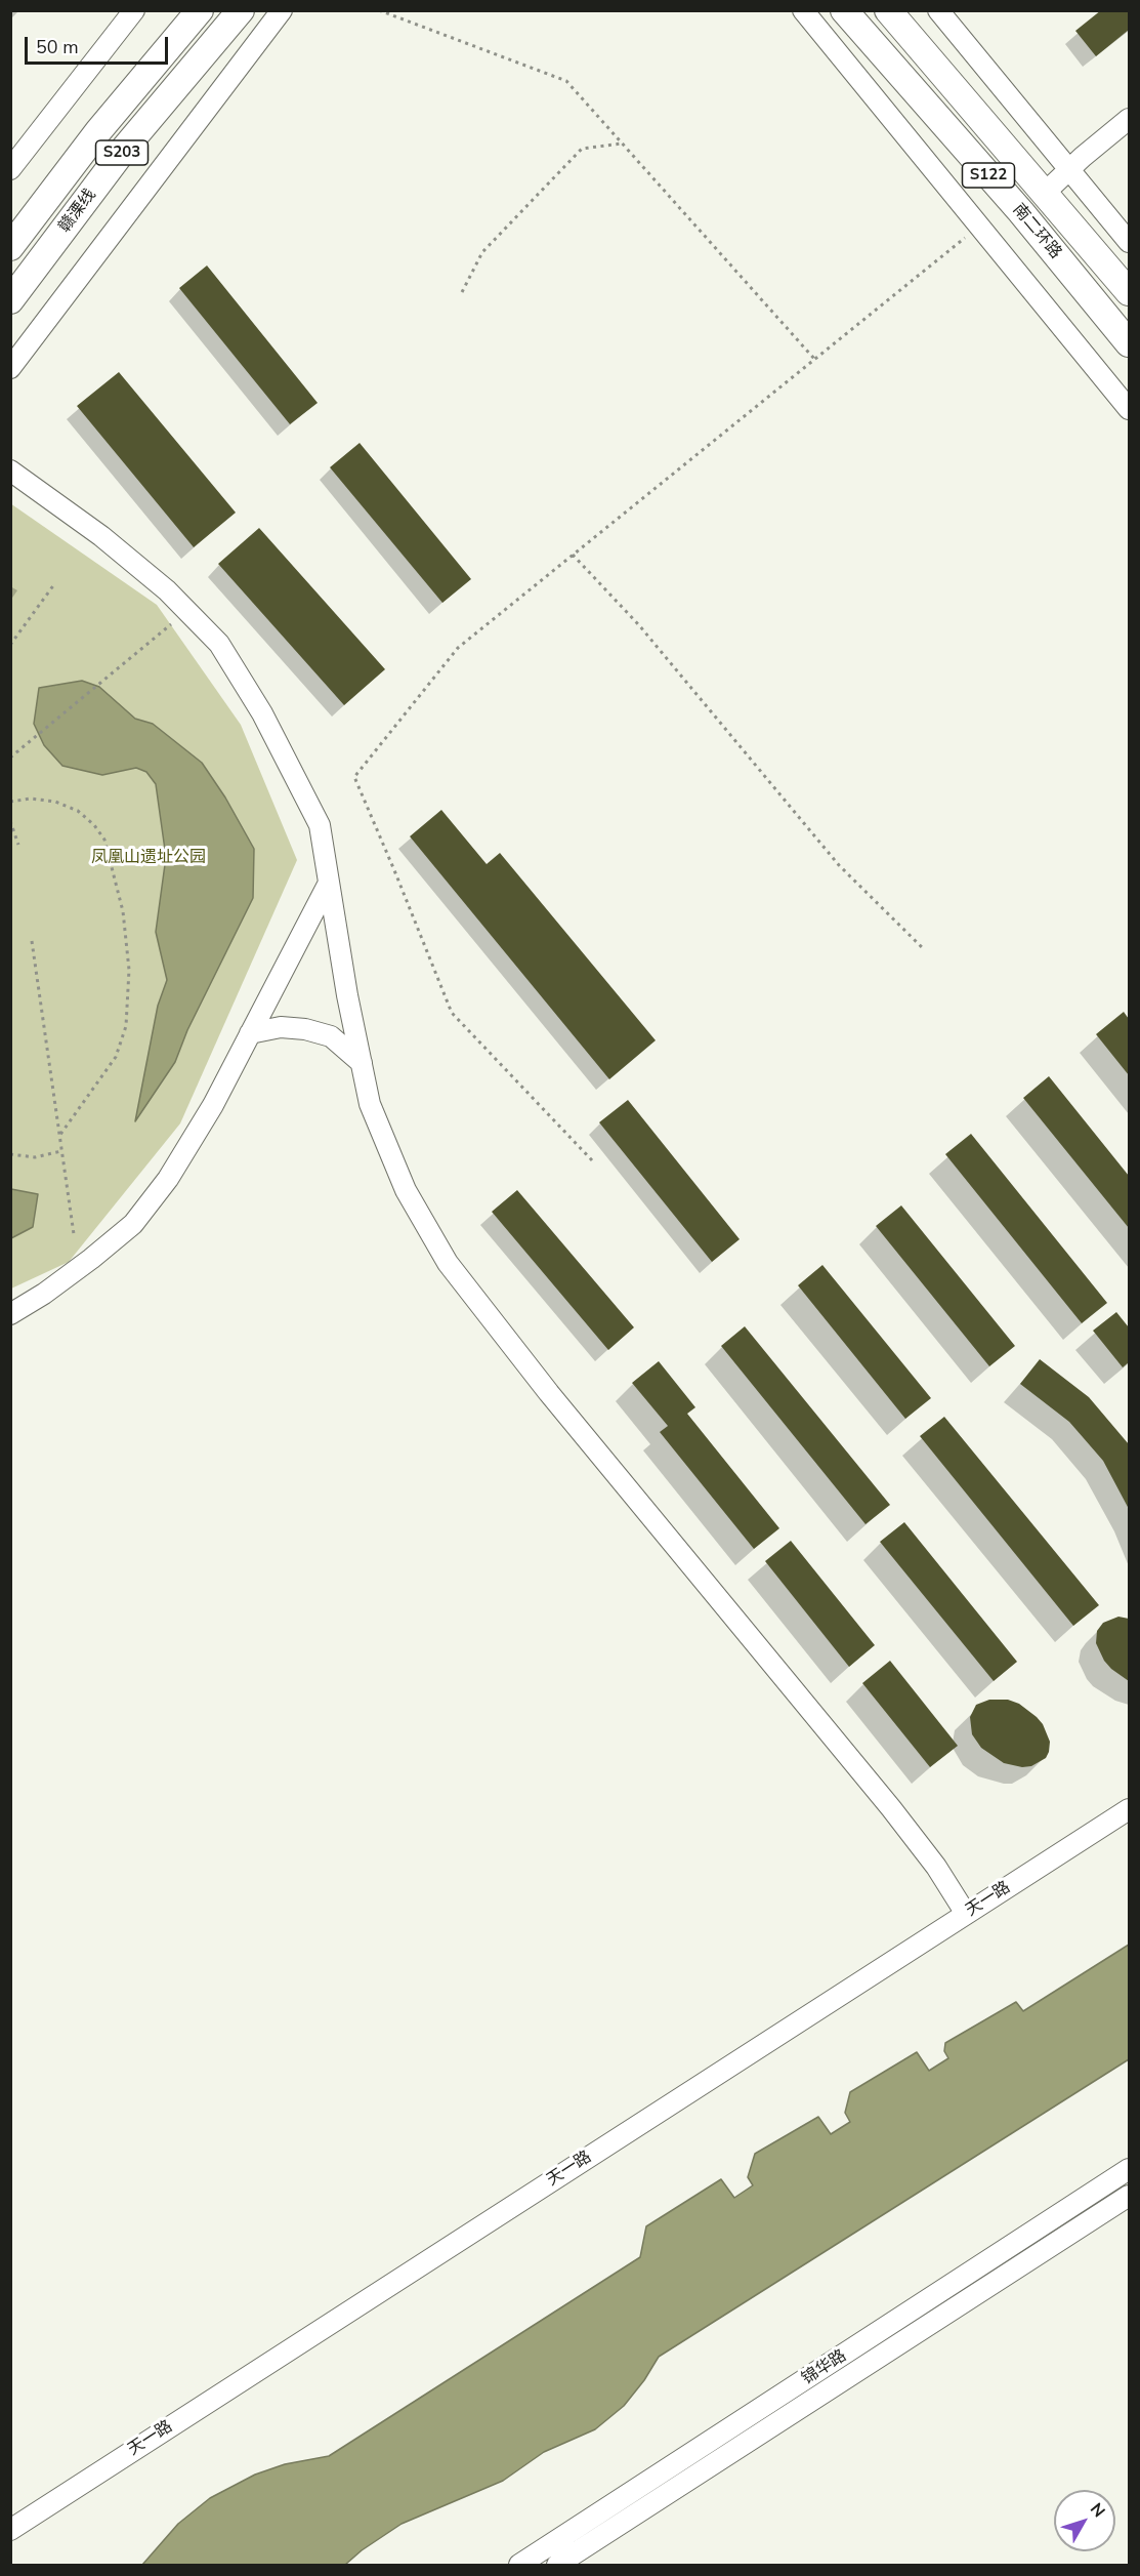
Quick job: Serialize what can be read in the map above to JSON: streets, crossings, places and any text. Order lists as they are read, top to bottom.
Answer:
{
  "streets": {
    "main road": [
      "S203",
      "S122",
      "赣溧线",
      "南二环路"
    ],
    "street": ["天一路", "锦华路"]
  },
  "parks": ["凤凰山遗址公园"],
  "scale_bar": "50 m",
  "north": "top right"
}
